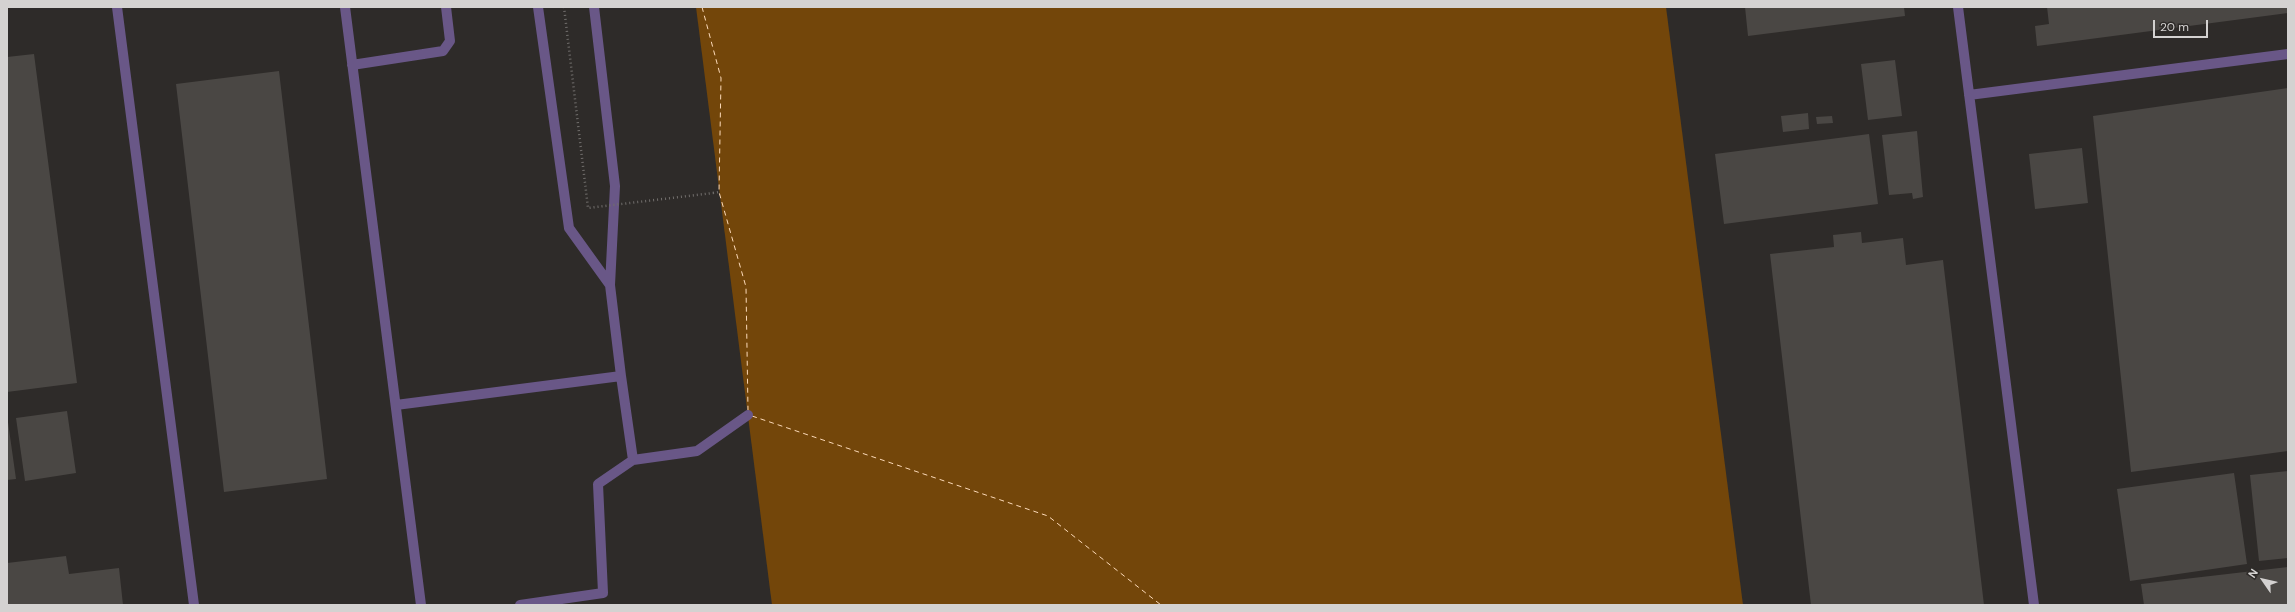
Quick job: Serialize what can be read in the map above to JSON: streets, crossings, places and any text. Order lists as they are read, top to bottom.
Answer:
{
  "scale_bar": "20 m",
  "north": "top left"
}
